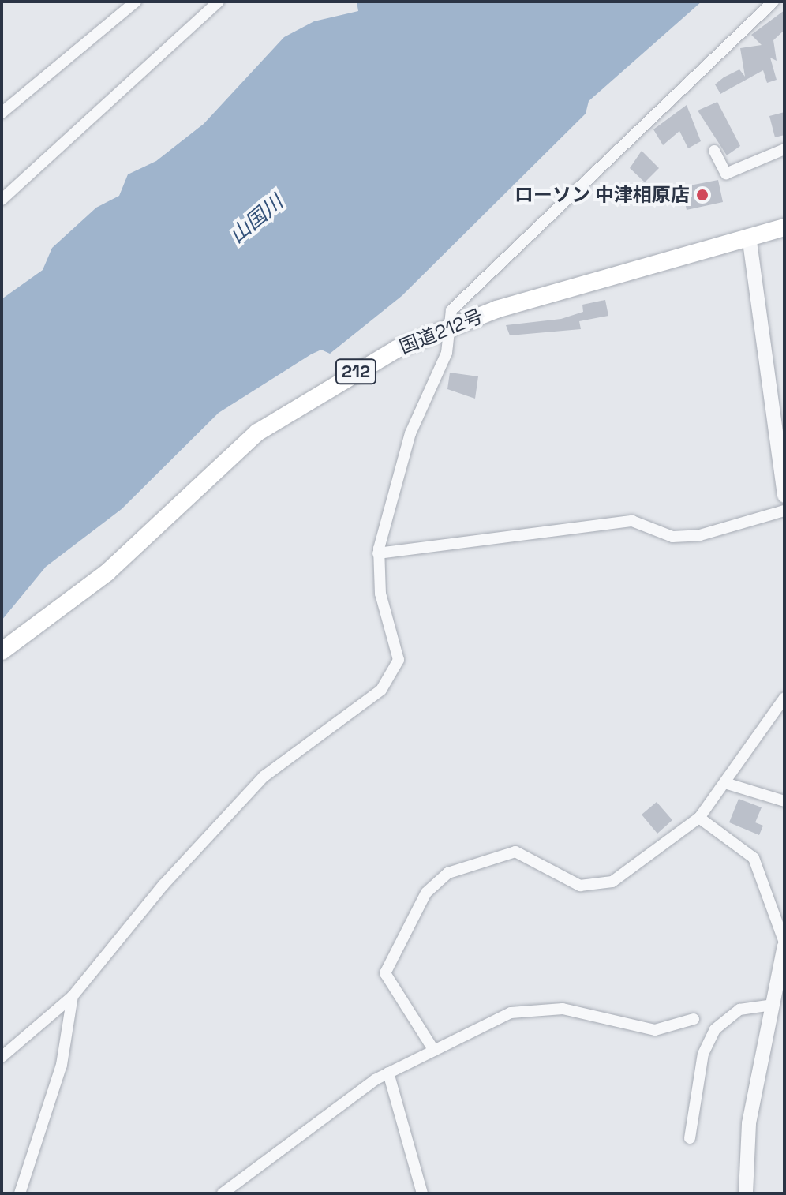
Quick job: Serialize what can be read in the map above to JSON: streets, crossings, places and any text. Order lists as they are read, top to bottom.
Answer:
{
  "streets": {
    "highway": ["国道212号", "212"]
  },
  "water": ["山国川"],
  "places": ["ローソン 中津相原店"]
}
